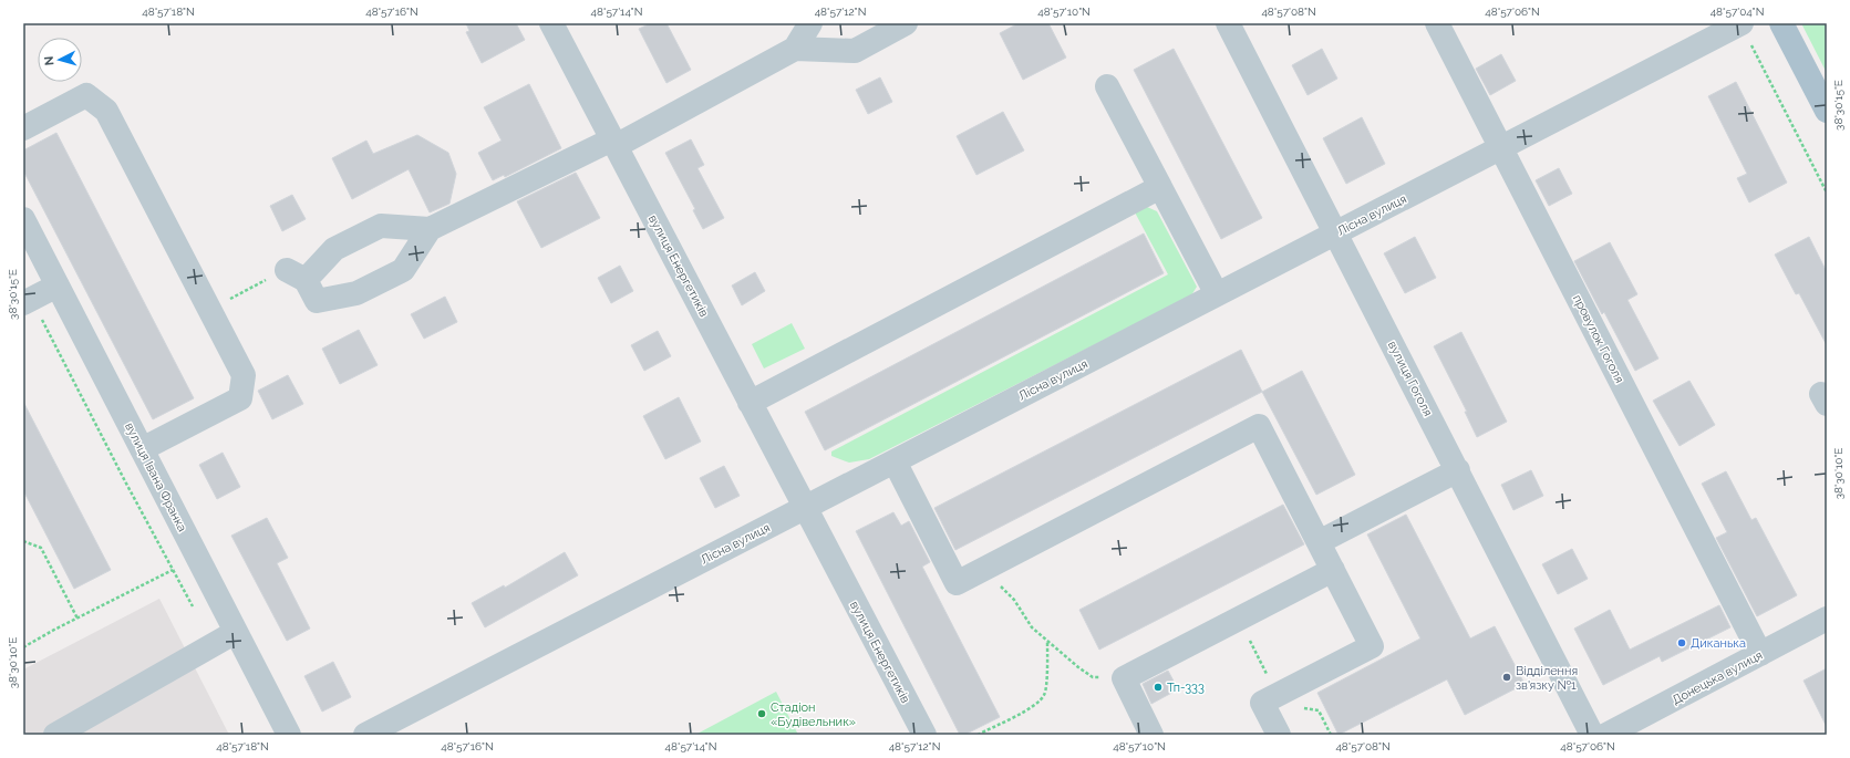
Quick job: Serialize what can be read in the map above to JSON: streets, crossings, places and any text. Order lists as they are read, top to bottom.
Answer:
{
  "streets": {
    "street": [
      "Лісна вулиця",
      "вулиця Енергетиків",
      "провулок Гоголя",
      "вулиця Гоголя",
      "вулиця Івана Франка",
      "Донецька вулиця"
    ]
  },
  "crossings": [
    ["Лісна вулиця", "вулиця Енергетиків"],
    ["Лісна вулиця", "провулок Гоголя"],
    ["Лісна вулиця", "вулиця Гоголя"],
    ["провулок Гоголя", "Донецька вулиця"]
  ],
  "places": [
    "Диканька",
    "Відділення зв'язку №1",
    "Тп-333",
    "Стадіон «Будівельник»"
  ],
  "north": "left",
  "coordinates": [
    "48°57'18\"N",
    "48°57'16\"N",
    "48°57'14\"N",
    "48°57'12\"N",
    "48°57'10\"N",
    "48°57'08\"N",
    "48°57'06\"N",
    "48°57'04\"N",
    "38°30'15\"E",
    "38°30'10\"E"
  ]
}
